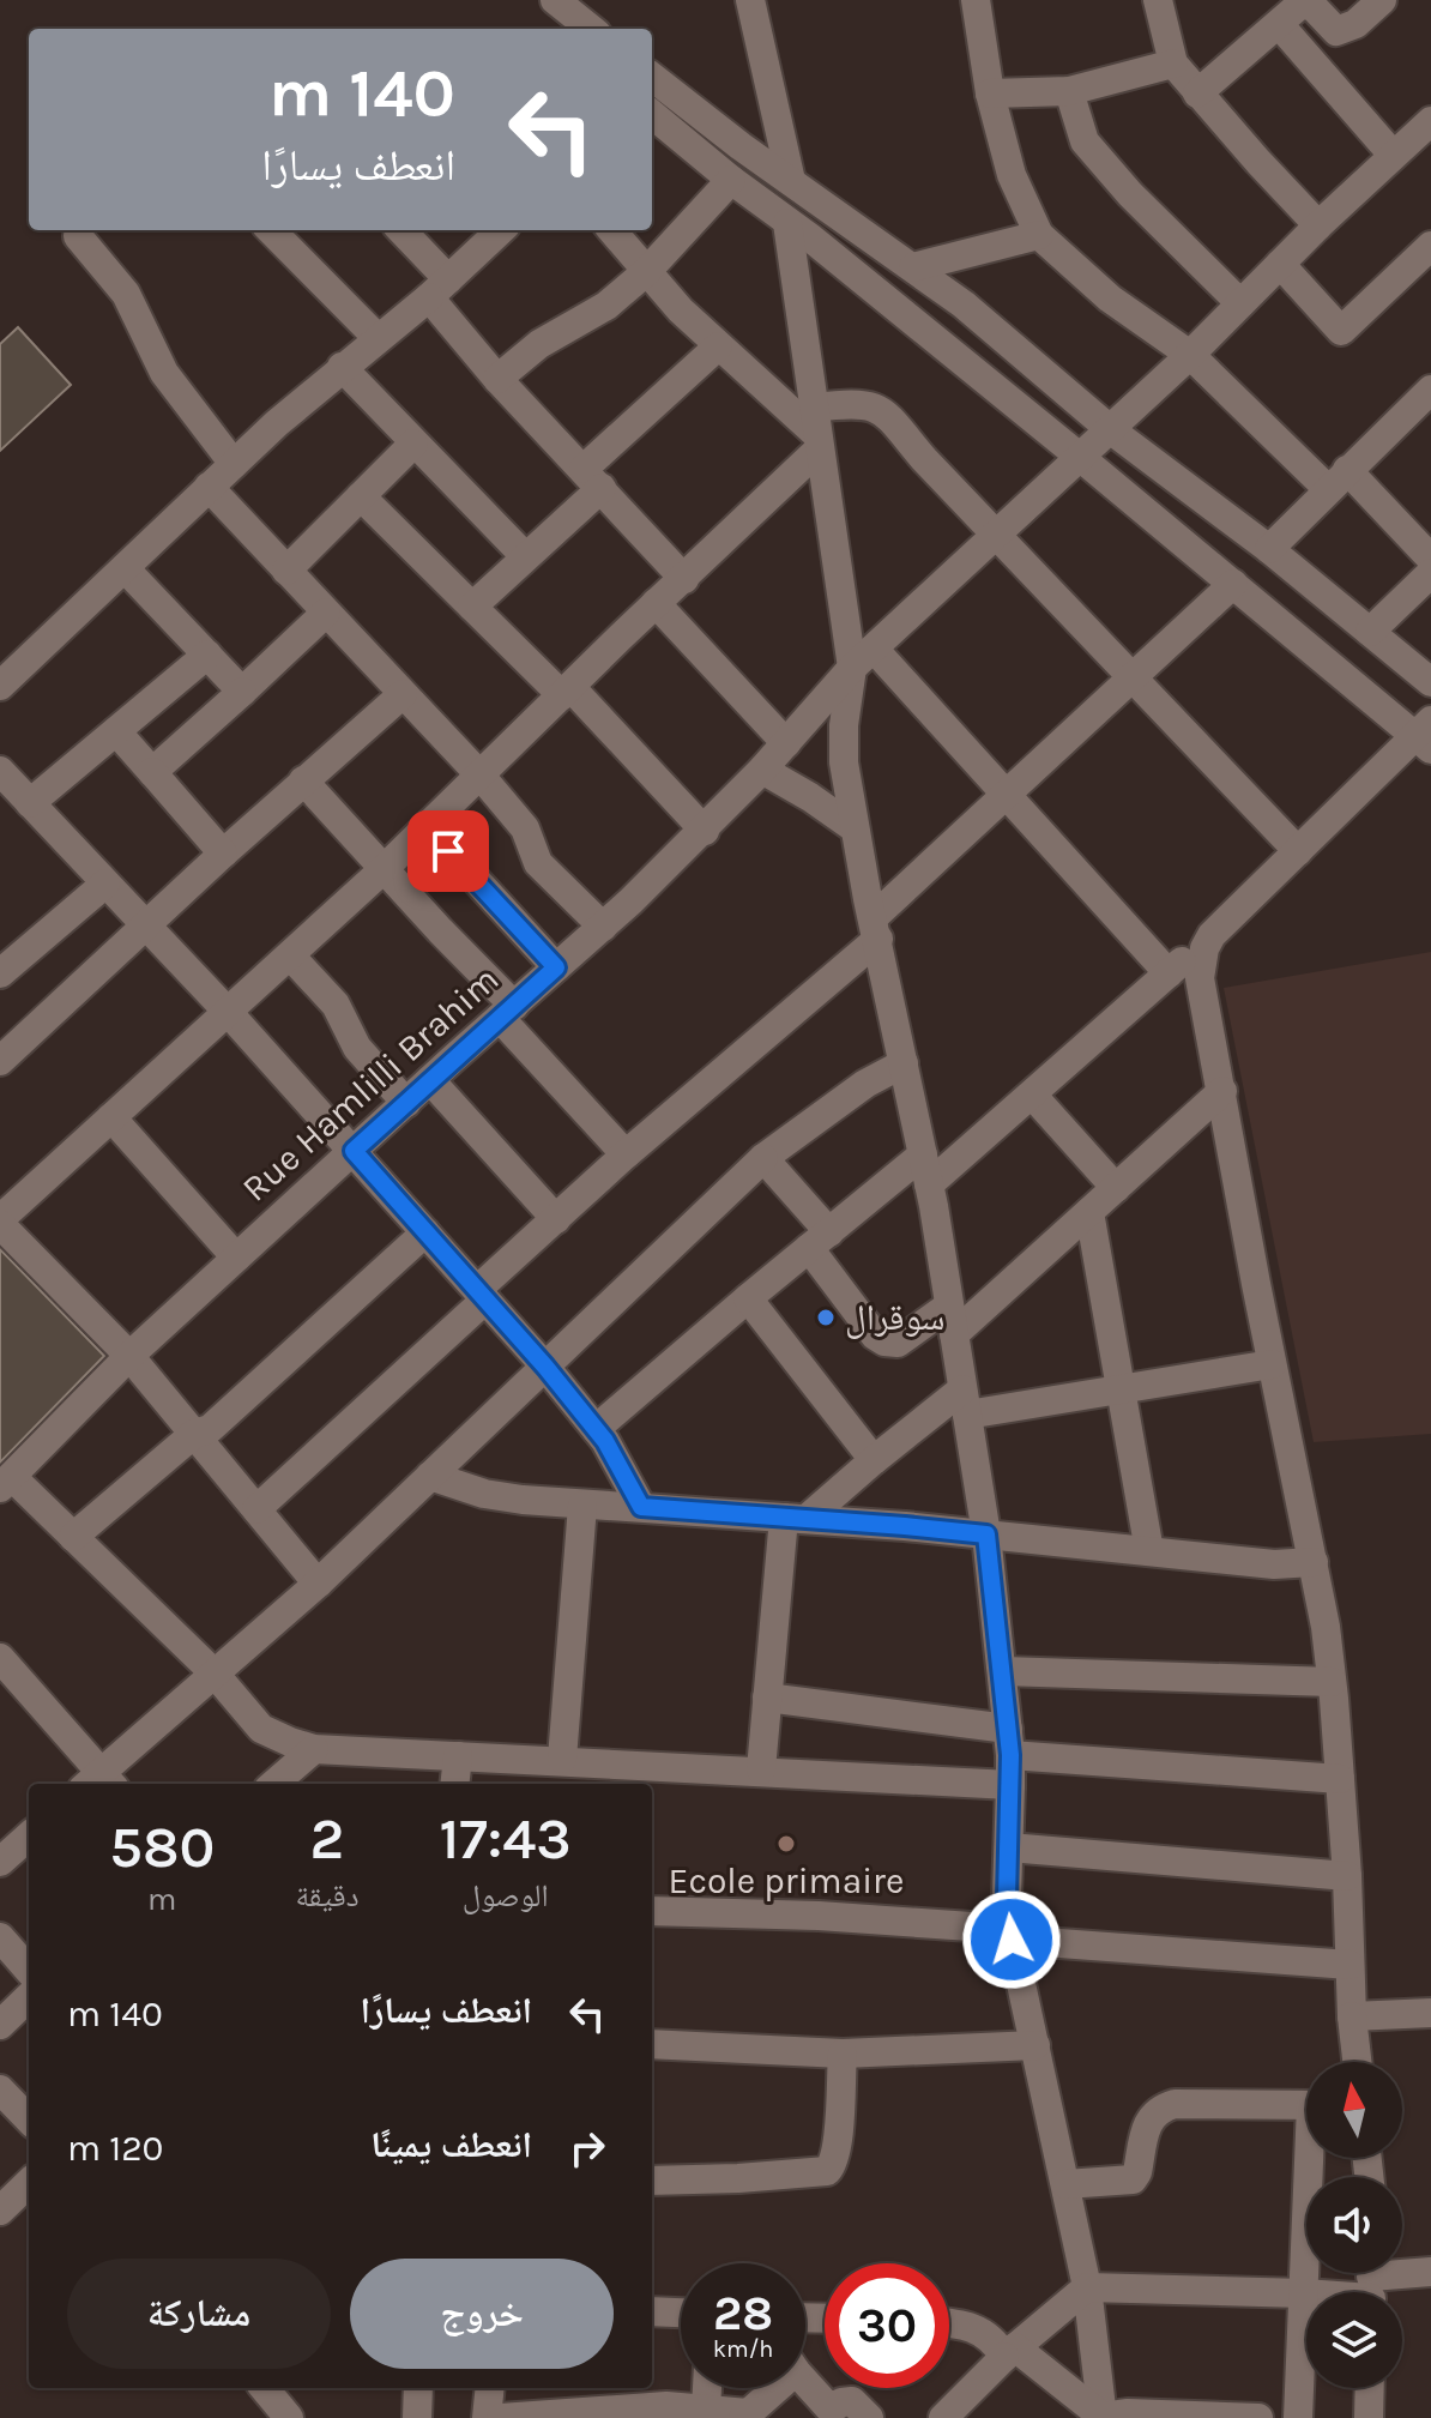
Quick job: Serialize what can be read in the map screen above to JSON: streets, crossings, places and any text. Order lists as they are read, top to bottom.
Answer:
{
  "streets": {
    "street": ["Rue Hamlilli Brahim"]
  },
  "places": ["سوقرال", "Ecole primaire"],
  "north": "top",
  "page": {
    "turn": ["140 m", "انعطف يسارًا"],
    "eta": [
      "17:43",
      "الوصول",
      "2",
      "دقيقة",
      "580",
      "m"
    ],
    "list": [
      {
        "name": "انعطف يسارًا",
        "value": "140 m"
      },
      {
        "name": "انعطف يمينًا",
        "value": "120 m"
      }
    ],
    "buttons": ["خروج", "مشاركة"],
    "speed": "28 km/h",
    "limit": "30"
  }
}
